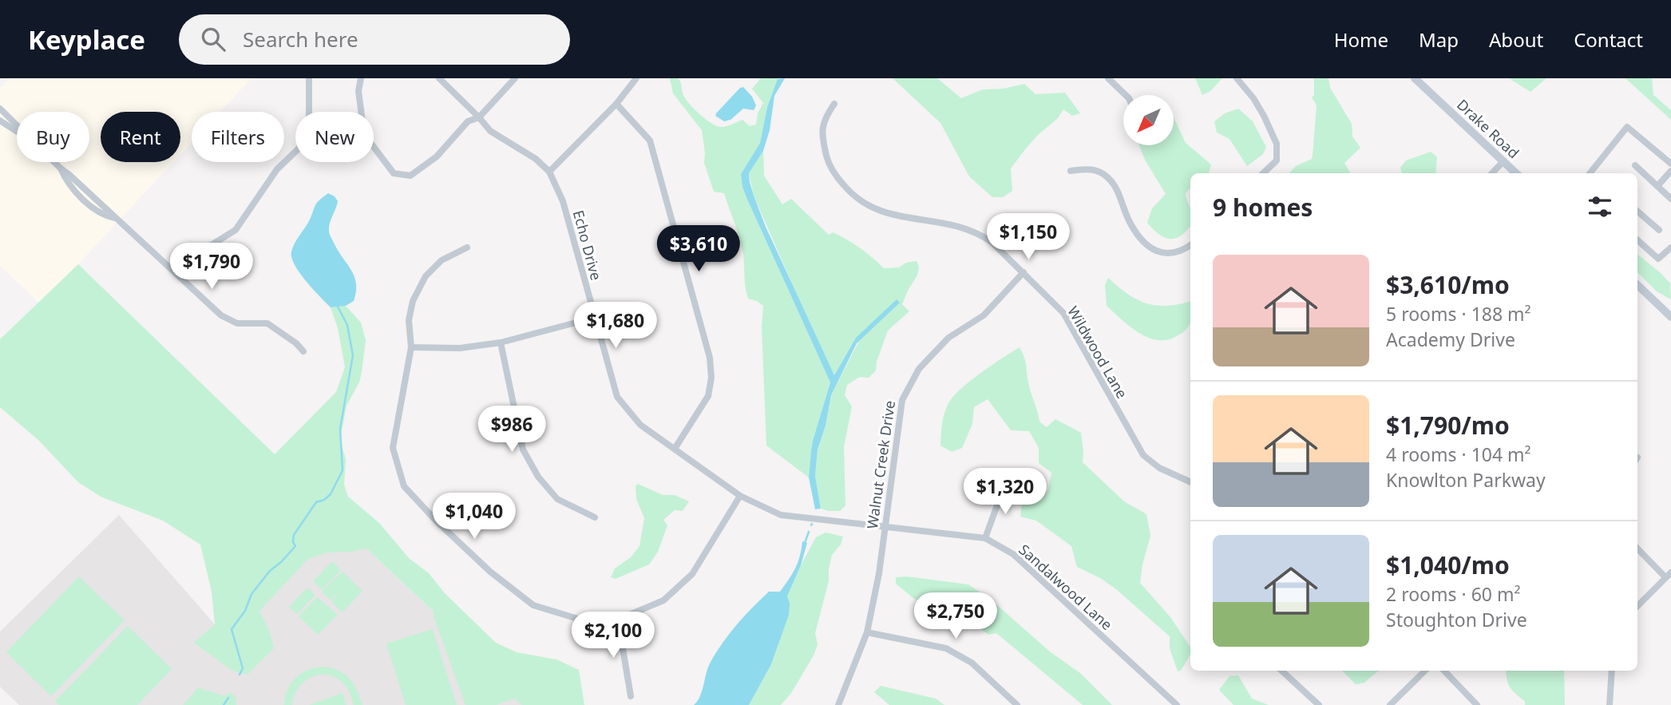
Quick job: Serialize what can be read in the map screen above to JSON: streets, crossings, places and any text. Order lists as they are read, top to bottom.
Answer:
{
  "streets": {
    "street": [
      "Drake Road",
      "Echo Drive",
      "Wildwood Lane",
      "Walnut Creek Drive",
      "Sandalwood Lane"
    ]
  },
  "crossings": [
    ["Echo Drive", "Walnut Creek Drive"],
    ["Echo Drive", "Sandalwood Lane"],
    ["Wildwood Lane", "Walnut Creek Drive"],
    ["Walnut Creek Drive", "Sandalwood Lane"]
  ],
  "north": "bottom left",
  "page": {
    "header": "Keyplace",
    "search": "Search here",
    "nav": [
      "Home",
      "Map",
      "About",
      "Contact"
    ],
    "chip": [
      "Buy",
      "Rent",
      "Filters",
      "New"
    ],
    "heading": "9 homes",
    "price": [
      "$1,150",
      "$3,610",
      "$1,790",
      "$1,680",
      "$986",
      "$1,320",
      "$1,040",
      "$2,750",
      "$2,100"
    ],
    "list": [
      {
        "name": "$3,610/mo",
        "note": "5 rooms · 188 m² · Academy Drive"
      },
      {
        "name": "$1,790/mo",
        "note": "4 rooms · 104 m² · Knowlton Parkway"
      },
      {
        "name": "$1,040/mo",
        "note": "2 rooms · 60 m² · Stoughton Drive"
      }
    ]
  }
}
